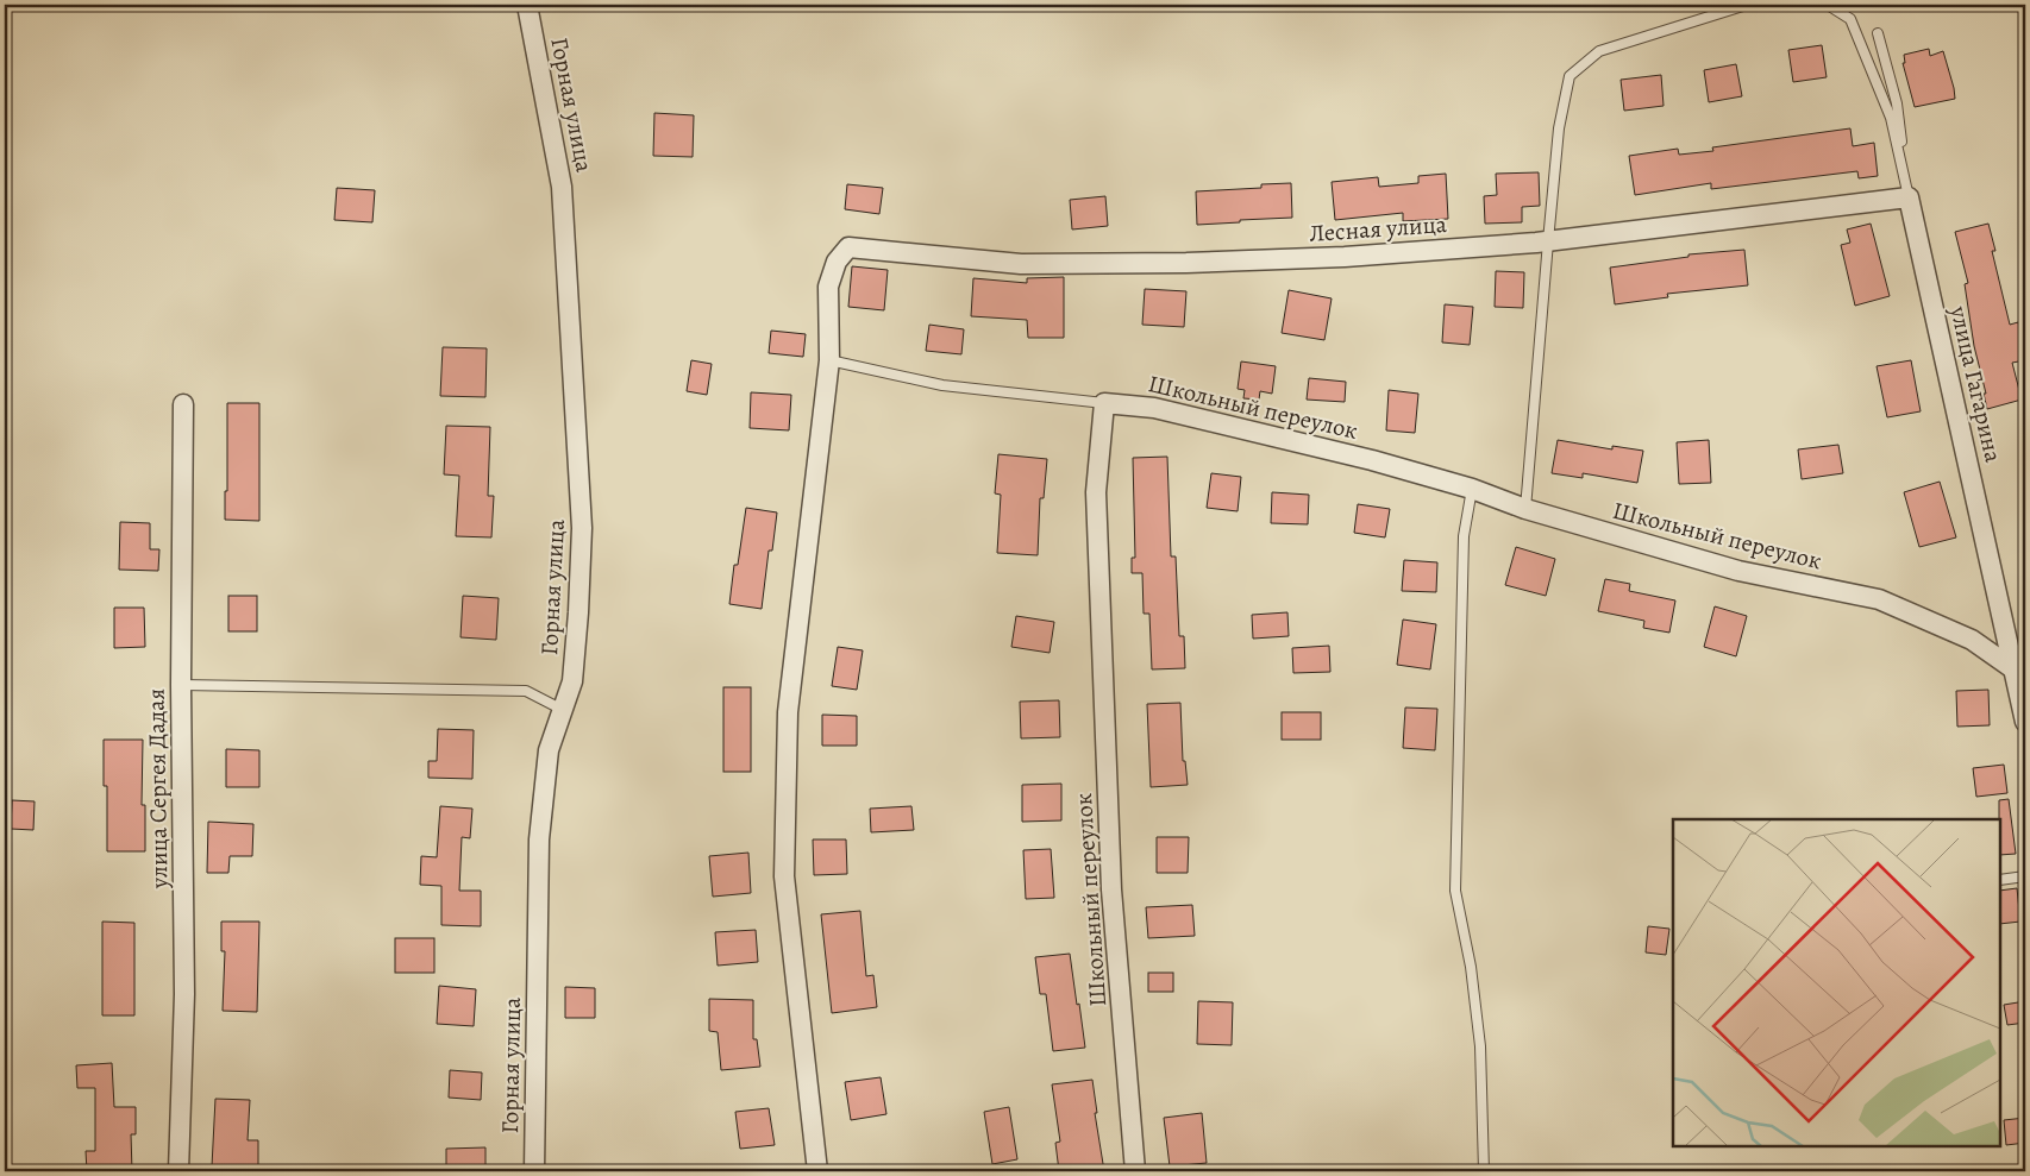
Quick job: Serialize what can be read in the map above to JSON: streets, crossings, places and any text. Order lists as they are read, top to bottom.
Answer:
{
  "streets": {
    "street": [
      "Горная улица",
      "Лесная улица",
      "улица Гагарина",
      "Школьный переулок",
      "улица Сергея Дадая"
    ]
  },
  "crossings": [
    ["Лесная улица", "улица Гагарина"],
    ["улица Гагарина", "Школьный переулок"]
  ]
}
